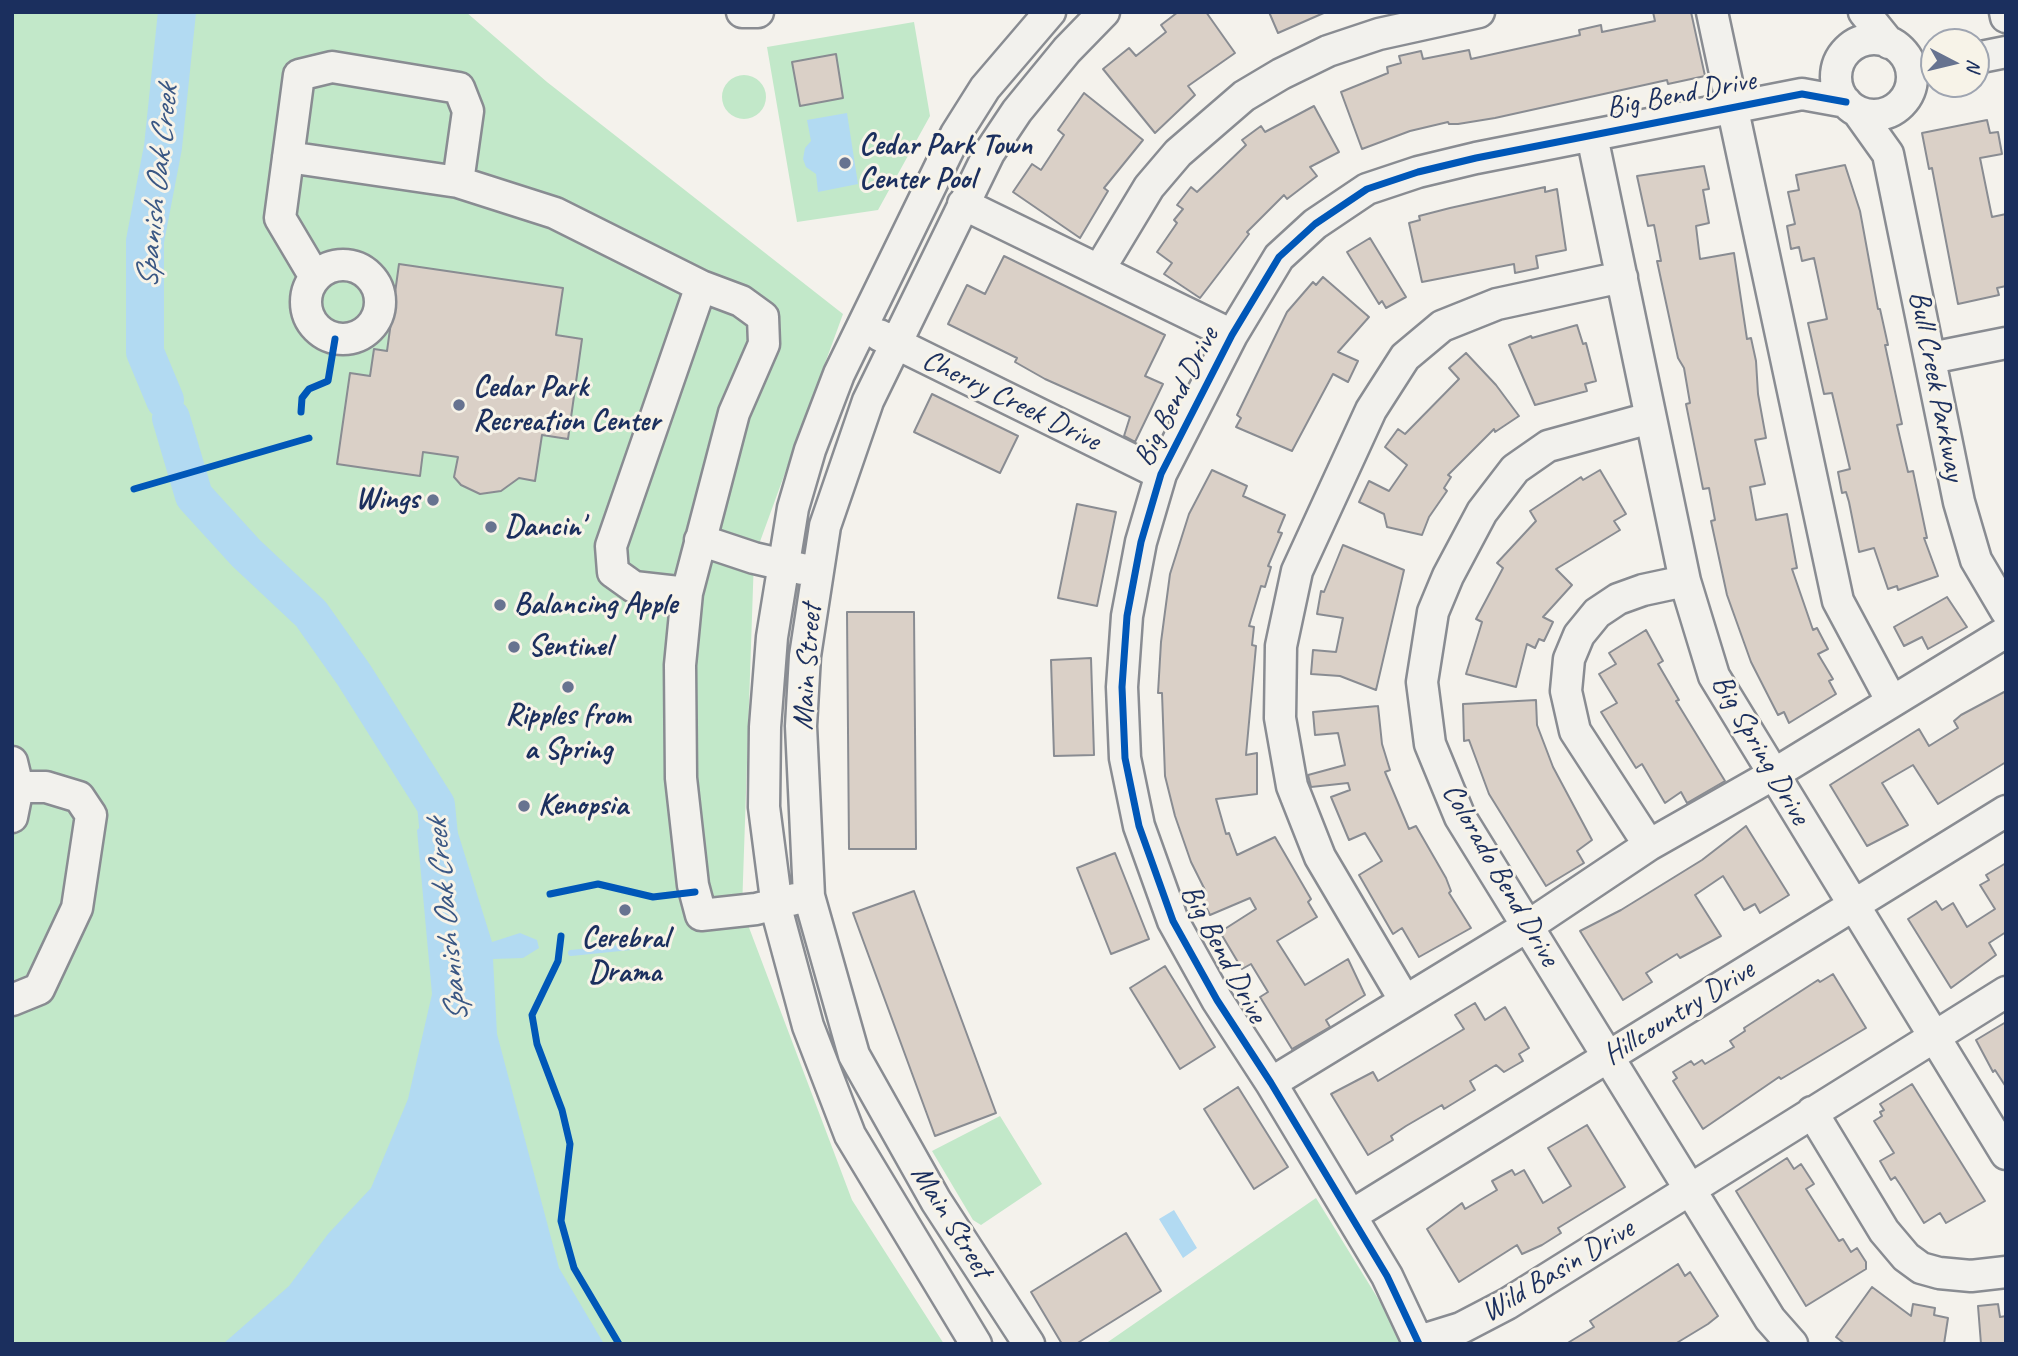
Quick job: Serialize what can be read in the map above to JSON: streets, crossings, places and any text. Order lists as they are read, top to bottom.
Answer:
{
  "streets": {
    "street": [
      "Big Bend Drive",
      "Bull Creek Parkway",
      "Cherry Creek Drive",
      "Main Street",
      "Big Spring Drive",
      "Colorado Bend Drive",
      "Hillcountry Drive",
      "Wild Basin Drive"
    ]
  },
  "crossings": [
    ["Big Bend Drive", "Bull Creek Parkway"],
    ["Big Bend Drive", "Cherry Creek Drive"],
    ["Big Bend Drive", "Big Spring Drive"],
    ["Big Bend Drive", "Hillcountry Drive"],
    ["Big Bend Drive", "Wild Basin Drive"],
    ["Cherry Creek Drive", "Main Street"],
    ["Big Spring Drive", "Colorado Bend Drive"],
    ["Big Spring Drive", "Hillcountry Drive"],
    ["Big Spring Drive", "Wild Basin Drive"],
    ["Colorado Bend Drive", "Hillcountry Drive"],
    ["Colorado Bend Drive", "Wild Basin Drive"]
  ],
  "water": ["Spanish Oak Creek"],
  "places": [
    "Cedar Park Town Center Pool",
    "Cedar Park Recreation Center",
    "Wings",
    "Dancin'",
    "Balancing Apple",
    "Sentinel",
    "Ripples from a Spring",
    "Kenopsia",
    "Cerebral Drama"
  ],
  "north": "right"
}
